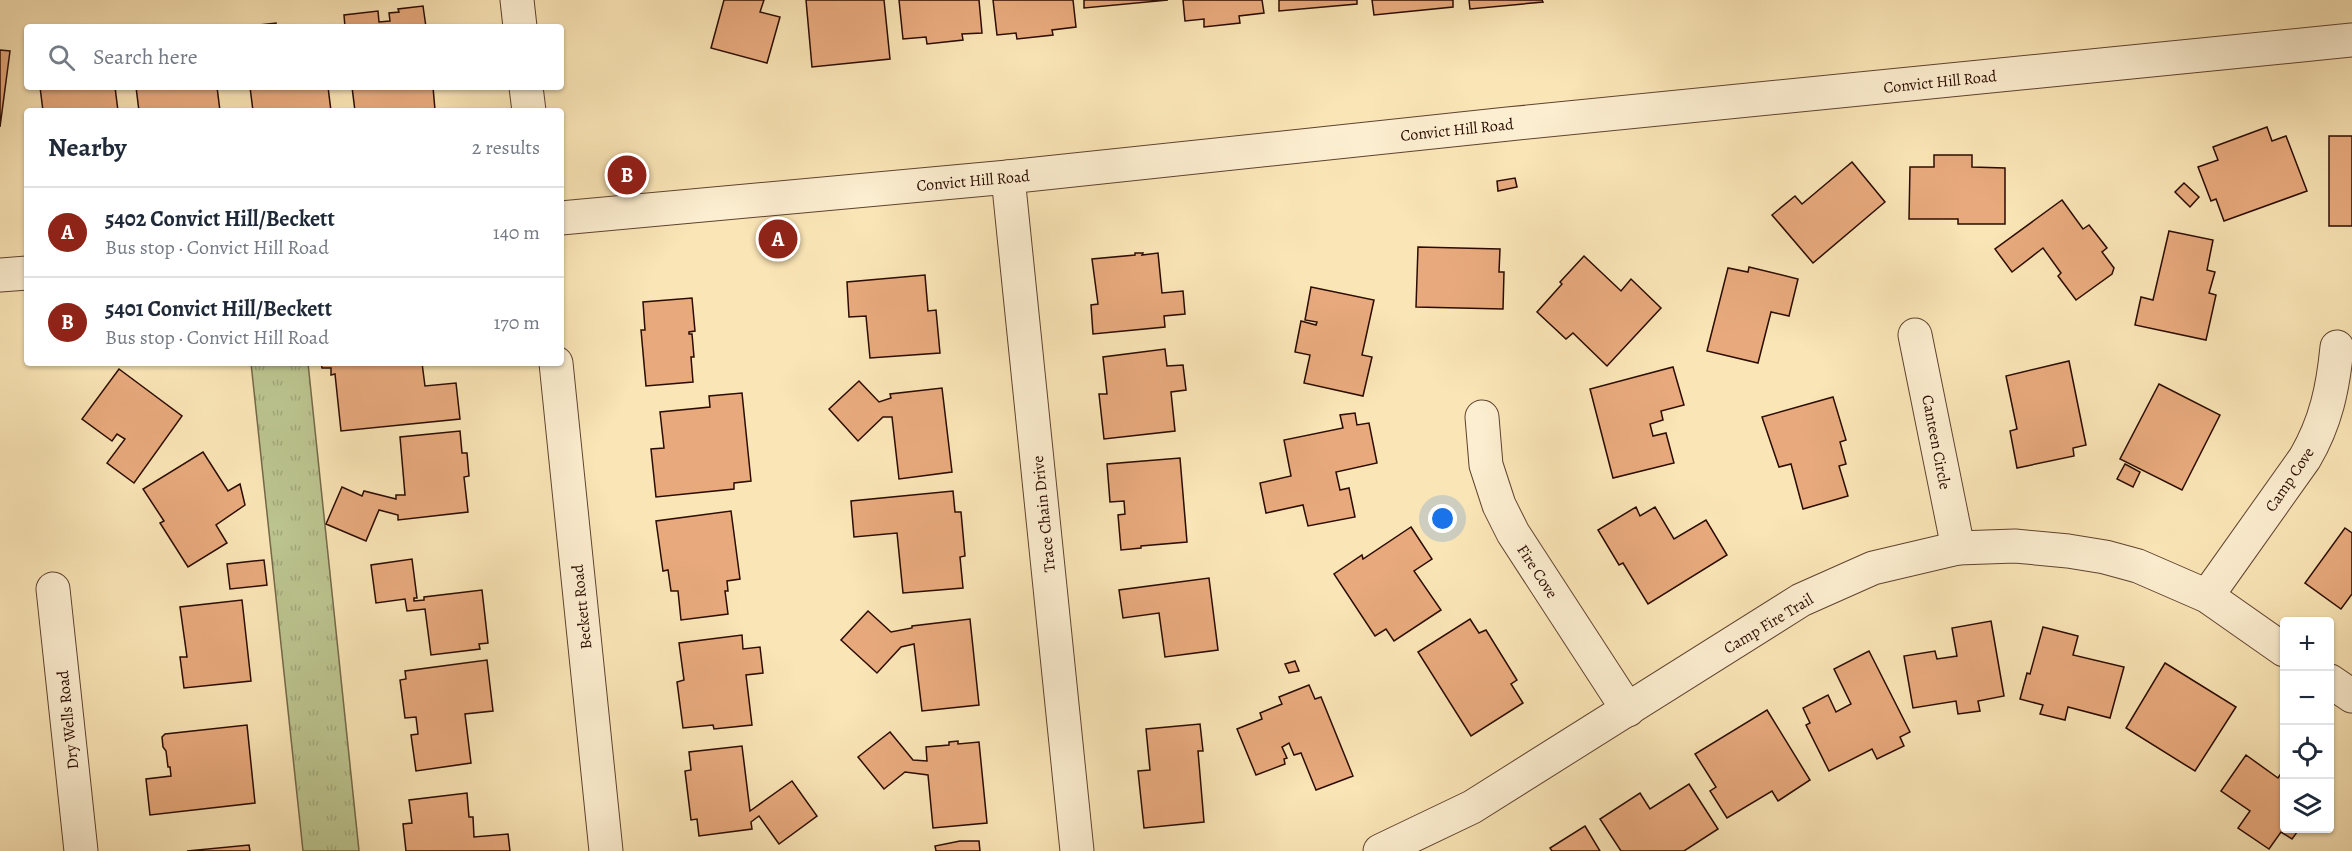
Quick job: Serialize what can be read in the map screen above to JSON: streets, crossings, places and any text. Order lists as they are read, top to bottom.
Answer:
{
  "streets": {
    "street": [
      "Convict Hill Road",
      "Canteen Circle",
      "Camp Cove",
      "Trace Chain Drive",
      "Fire Cove",
      "Beckett Road",
      "Camp Fire Trail",
      "Dry Wells Road"
    ]
  },
  "crossings": [
    ["Convict Hill Road", "Trace Chain Drive"],
    ["Canteen Circle", "Camp Fire Trail"],
    ["Camp Cove", "Camp Fire Trail"],
    ["Fire Cove", "Camp Fire Trail"]
  ],
  "page": {
    "search": "Search here",
    "heading": ["Nearby", "2 results"],
    "pins": ["B", "A"],
    "list": [
      {
        "mark": "A",
        "name": "5402 Convict Hill/Beckett",
        "note": "Bus stop · Convict Hill Road",
        "value": "140 m"
      },
      {
        "mark": "B",
        "name": "5401 Convict Hill/Beckett",
        "note": "Bus stop · Convict Hill Road",
        "value": "170 m"
      }
    ],
    "map_buttons": ["+", "−"]
  }
}
